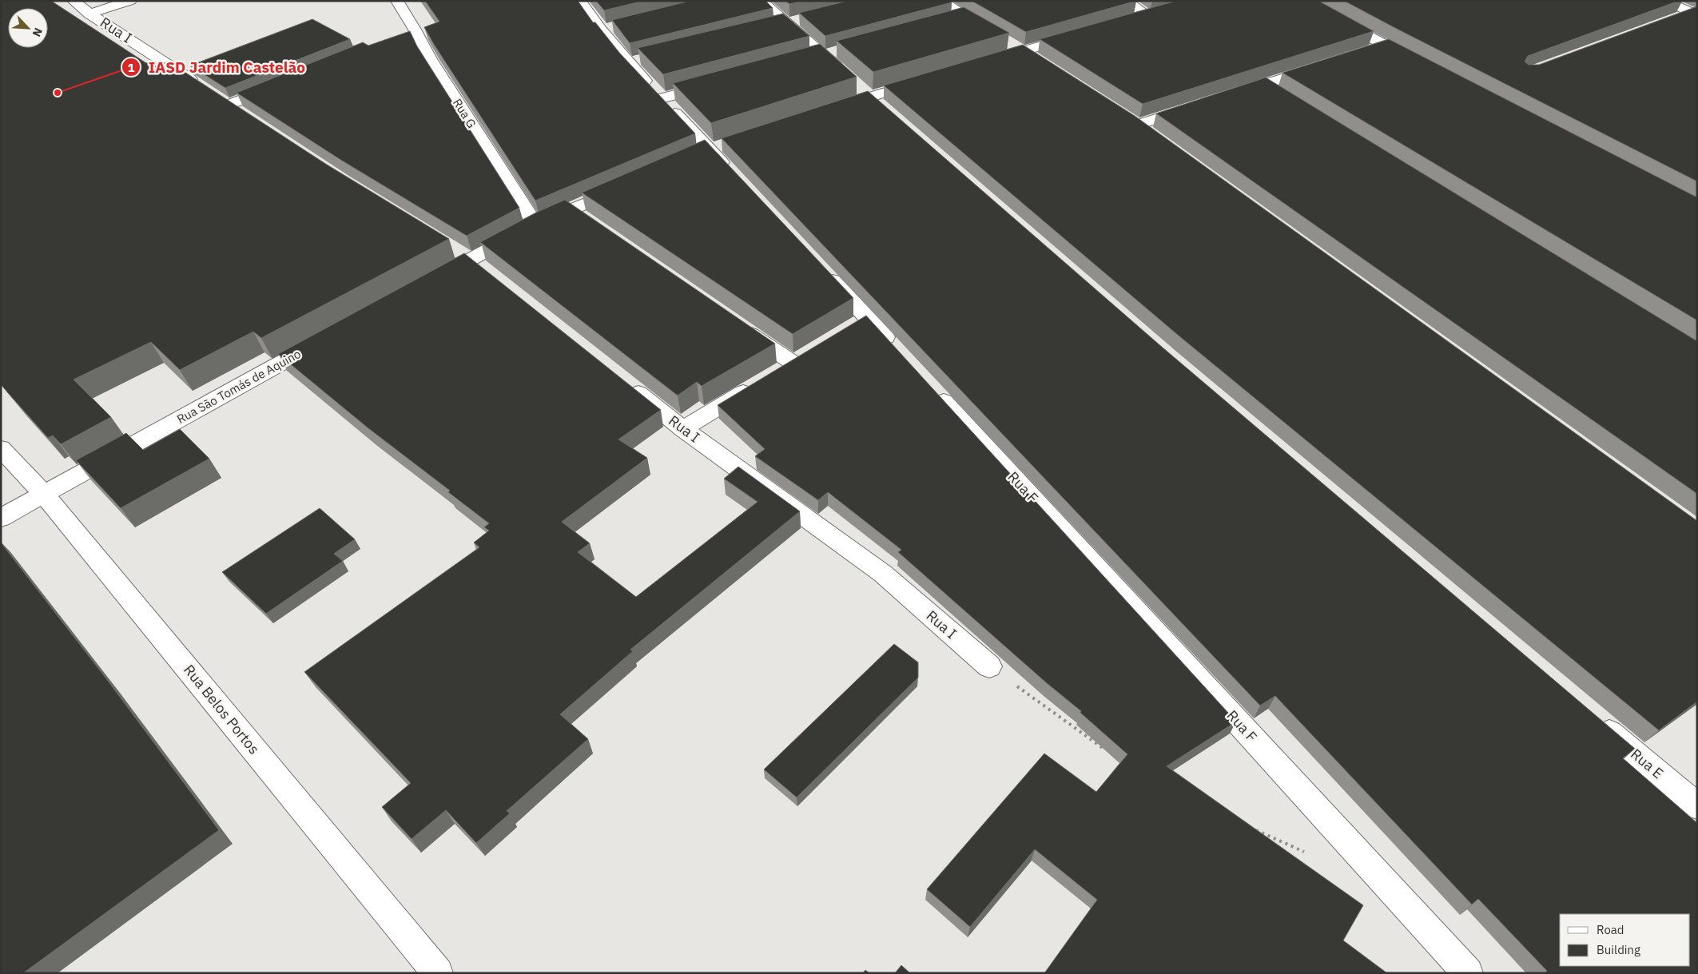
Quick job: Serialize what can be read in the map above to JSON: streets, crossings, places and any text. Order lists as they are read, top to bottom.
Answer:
{
  "streets": {
    "street": [
      "Rua I",
      "Rua G",
      "Rua São Tomás de Aquino",
      "Rua F",
      "Rua Belos Portos",
      "Rua E"
    ]
  },
  "crossings": [
    ["Rua São Tomás de Aquino", "Rua Belos Portos"]
  ],
  "places": ["IASD Jardim Castelão"],
  "legend": ["Road", "Building"],
  "north": "bottom right"
}
